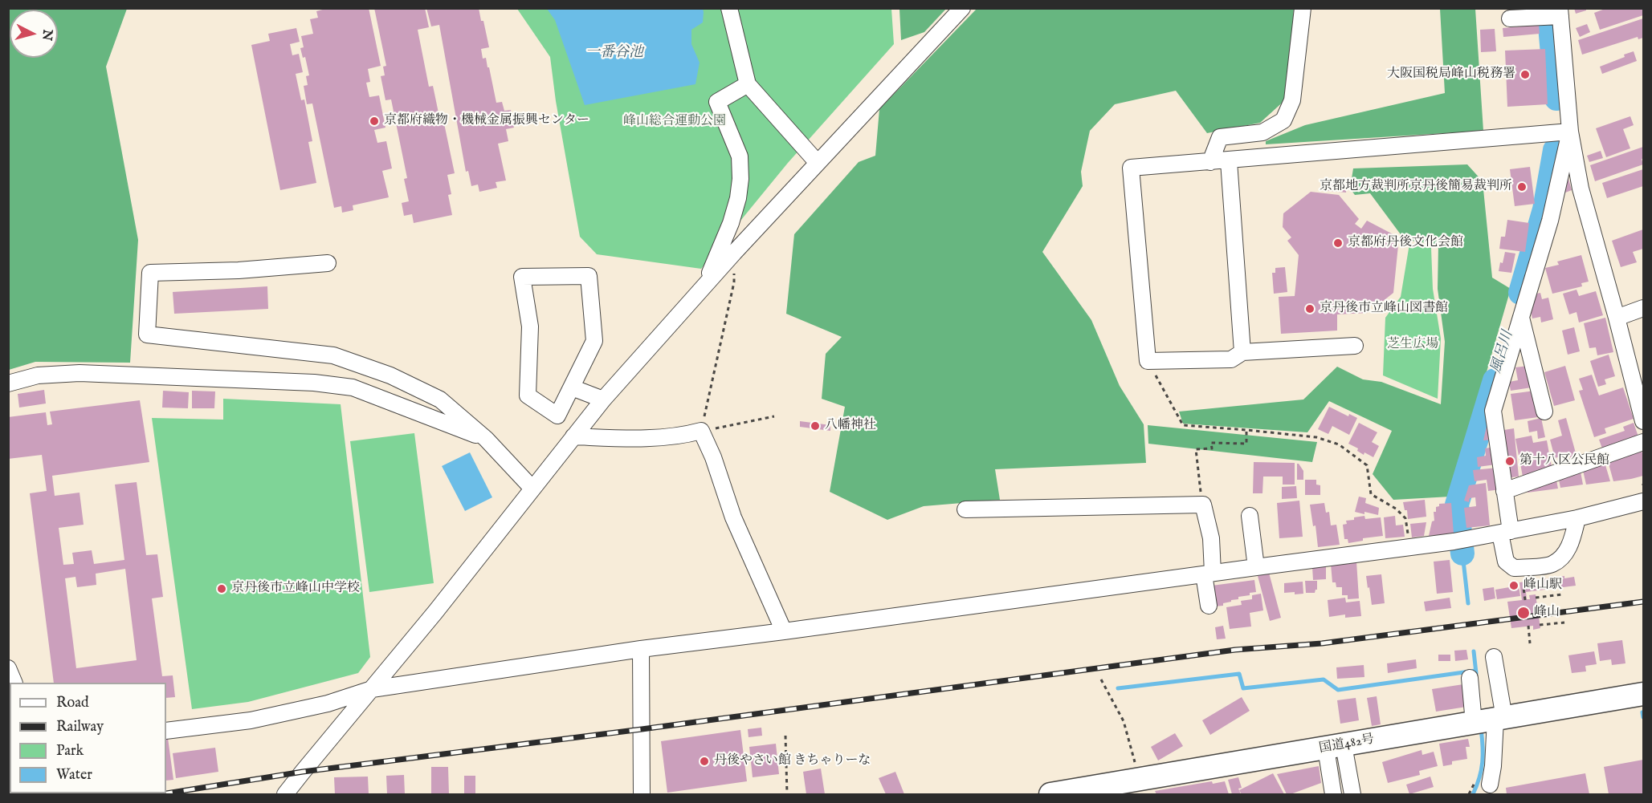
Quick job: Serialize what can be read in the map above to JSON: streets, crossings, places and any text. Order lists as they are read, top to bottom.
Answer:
{
  "streets": {
    "highway": ["国道482号"]
  },
  "water": ["一番谷池", "風呂川"],
  "parks": ["峰山総合運動公園", "芝生広場"],
  "places": [
    "大阪国税局峰山税務署",
    "京都府織物・機械金属振興センター",
    "京都地方裁判所京丹後簡易裁判所",
    "京都府丹後文化会館",
    "京丹後市立峰山図書館",
    "八幡神社",
    "第十八区公民館",
    "峰山駅",
    "京丹後市立峰山中学校",
    "峰山",
    "丹後やさい館 きちゃりーな"
  ],
  "legend": [
    "Road",
    "Railway",
    "Park",
    "Water"
  ],
  "north": "right"
}
